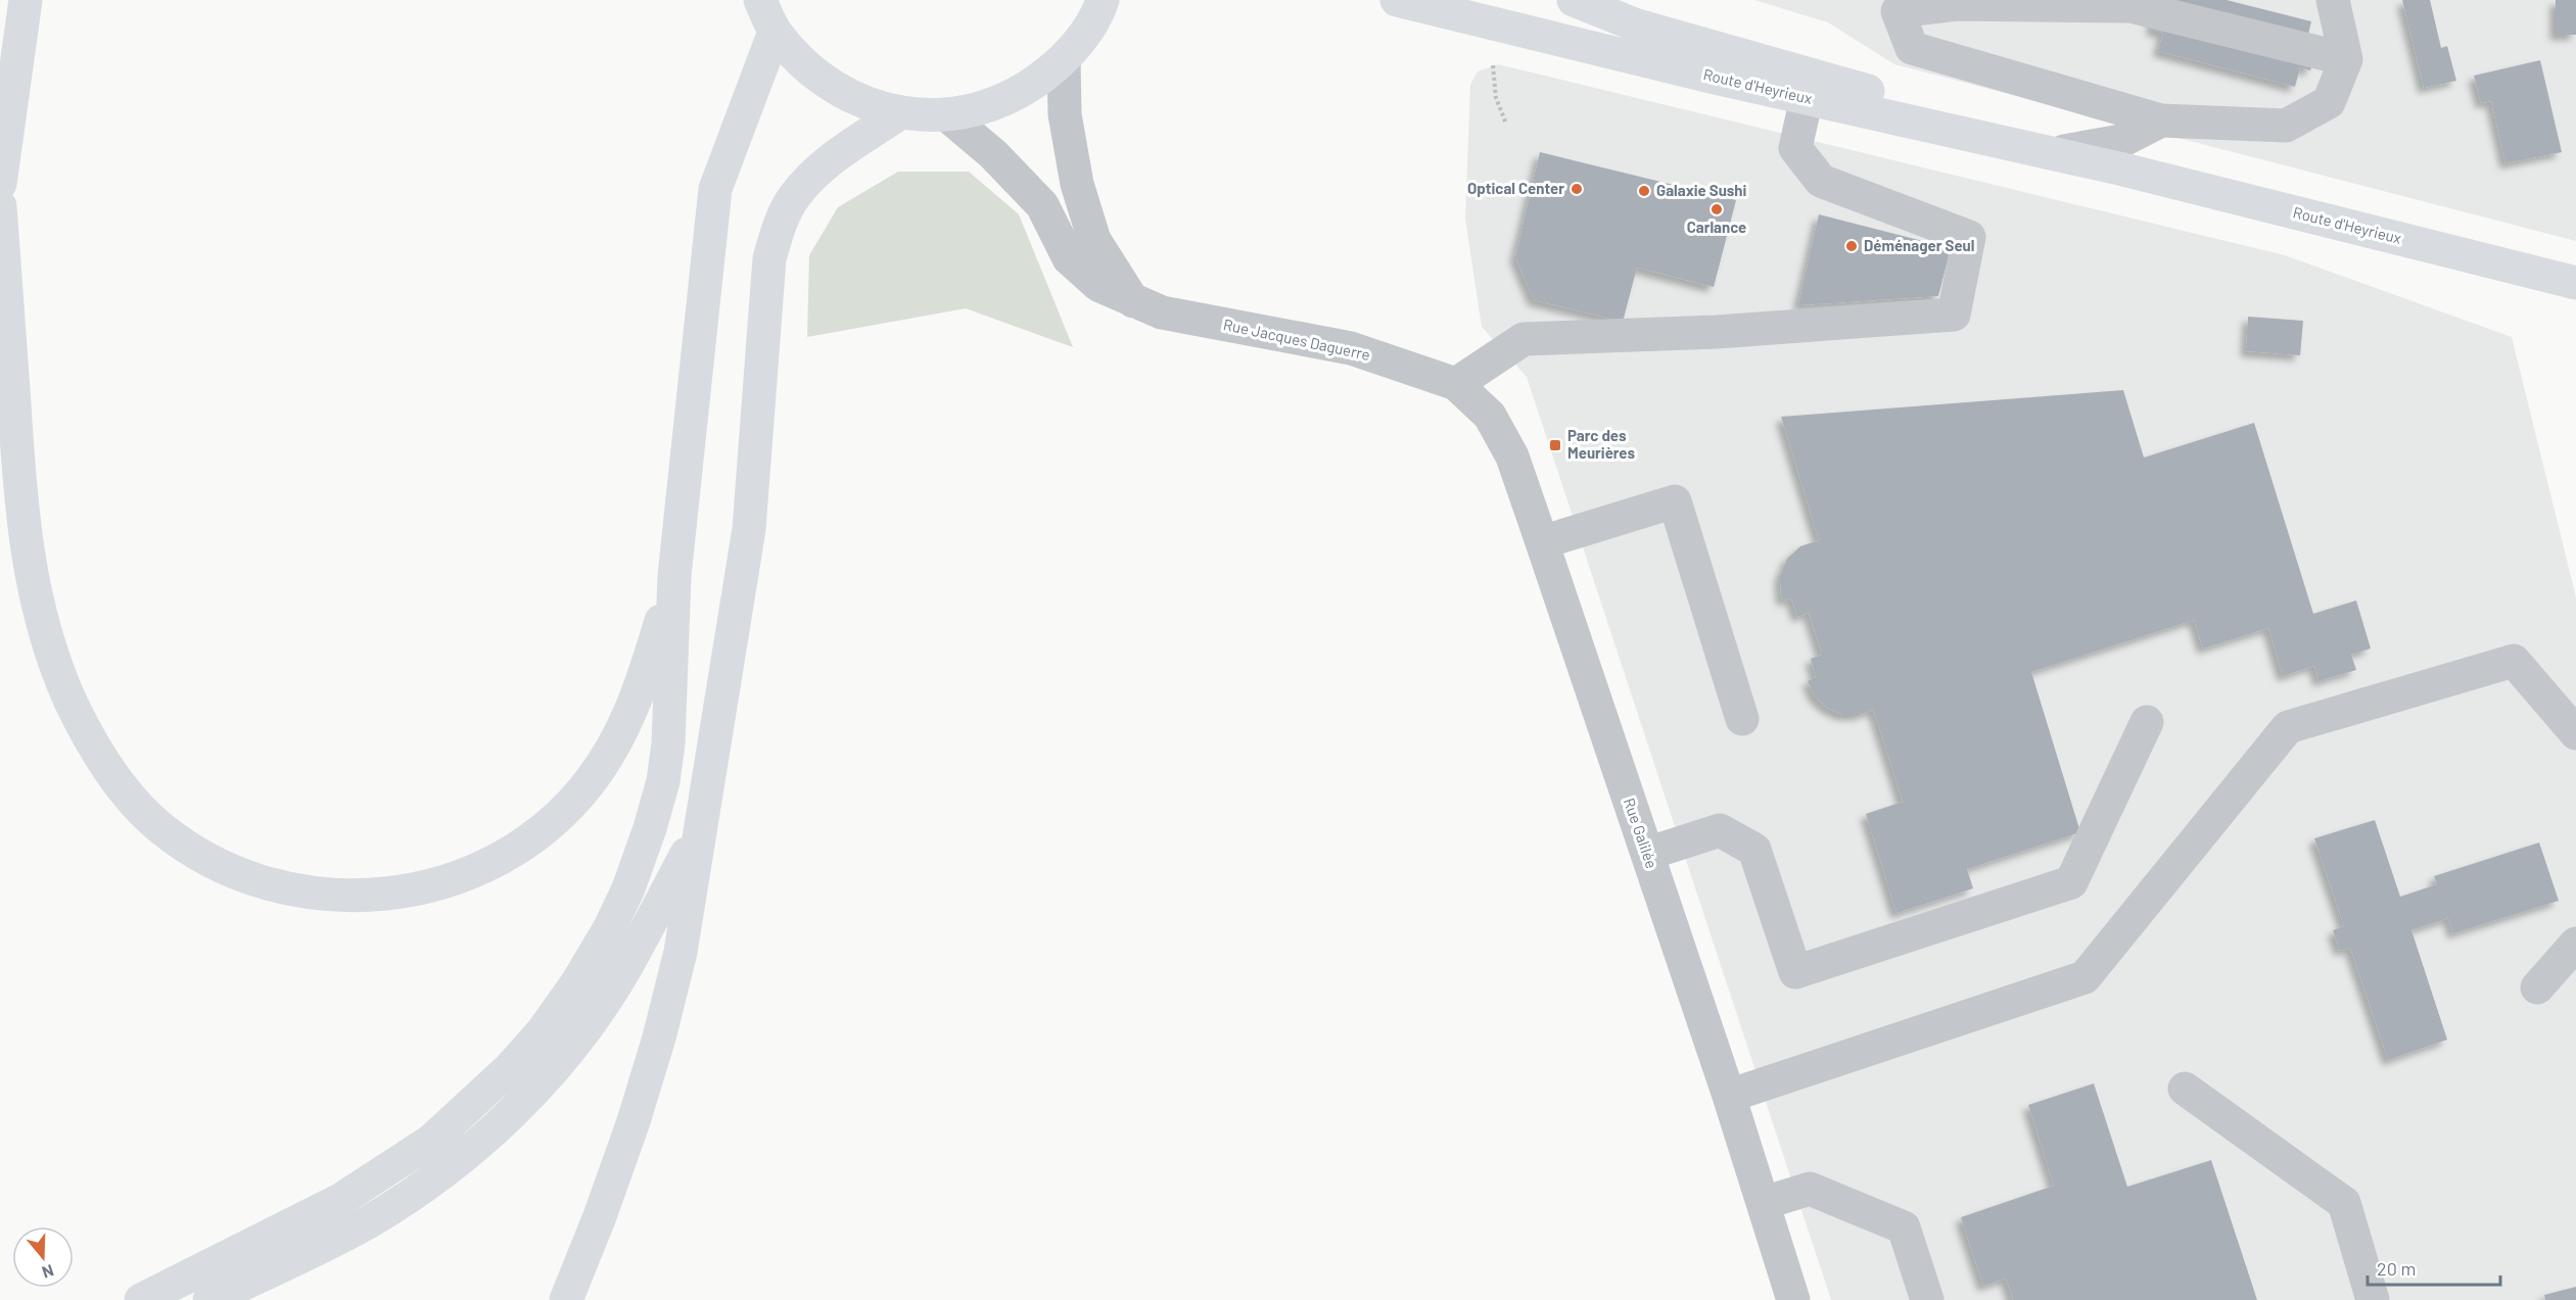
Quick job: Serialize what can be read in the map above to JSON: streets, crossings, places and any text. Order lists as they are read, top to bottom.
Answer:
{
  "streets": {
    "main road": ["Route d'Heyrieux"],
    "street": ["Rue Jacques Daguerre", "Rue Galilée"]
  },
  "crossings": [
    ["Rue Jacques Daguerre", "Rue Galilée"]
  ],
  "places": {
    "other": [
      "Optical Center",
      "Galaxie Sushi",
      "Carlance",
      "Déménager Seul"
    ],
    "transit": ["Parc des Meurières"]
  },
  "scale_bar": "20 m",
  "north": "bottom"
}
